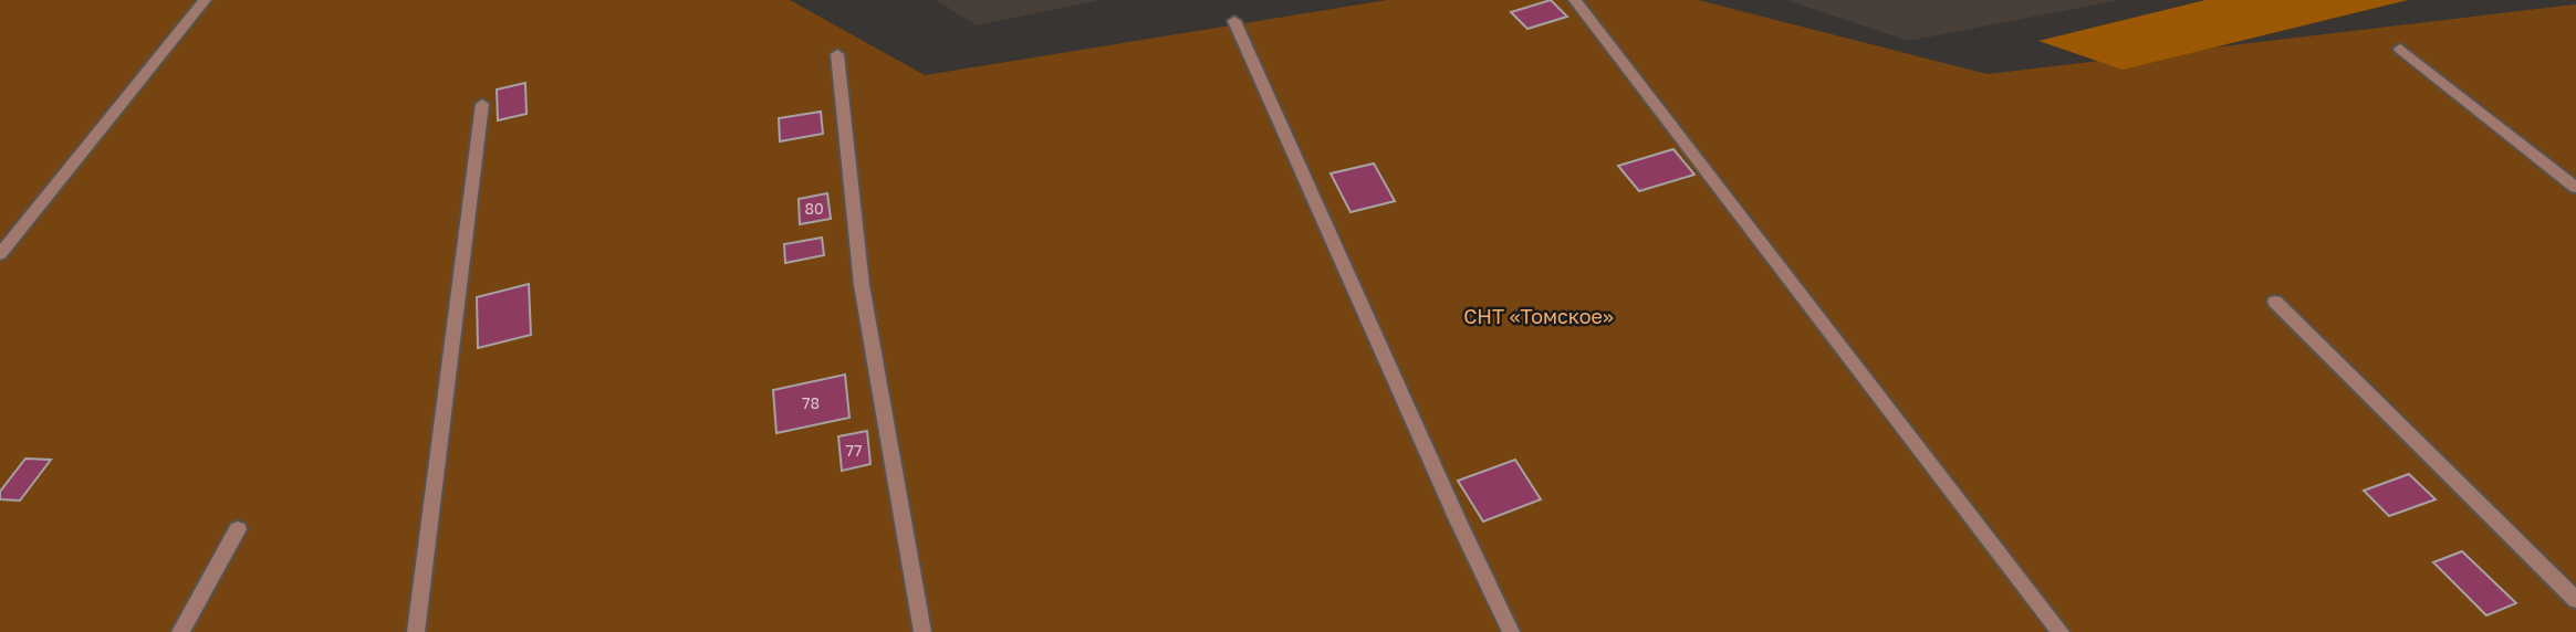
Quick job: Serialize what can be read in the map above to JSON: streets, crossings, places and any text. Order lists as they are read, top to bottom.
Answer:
{
  "parks": ["СНТ «Томское»"],
  "house_numbers": ["80", "78", "77"]
}
